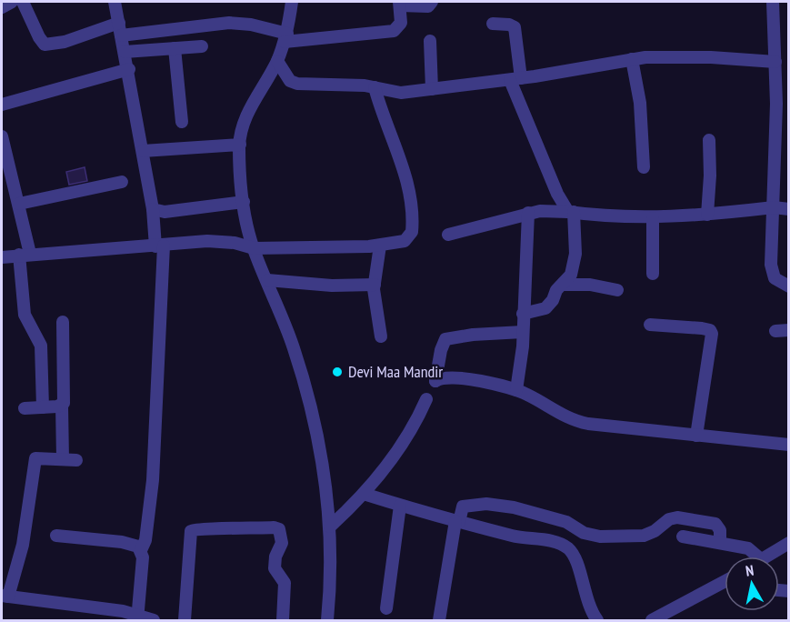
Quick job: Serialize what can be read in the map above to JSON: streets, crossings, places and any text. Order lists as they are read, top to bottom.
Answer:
{
  "places": ["Devi Maa Mandir"],
  "north": "top"
}
